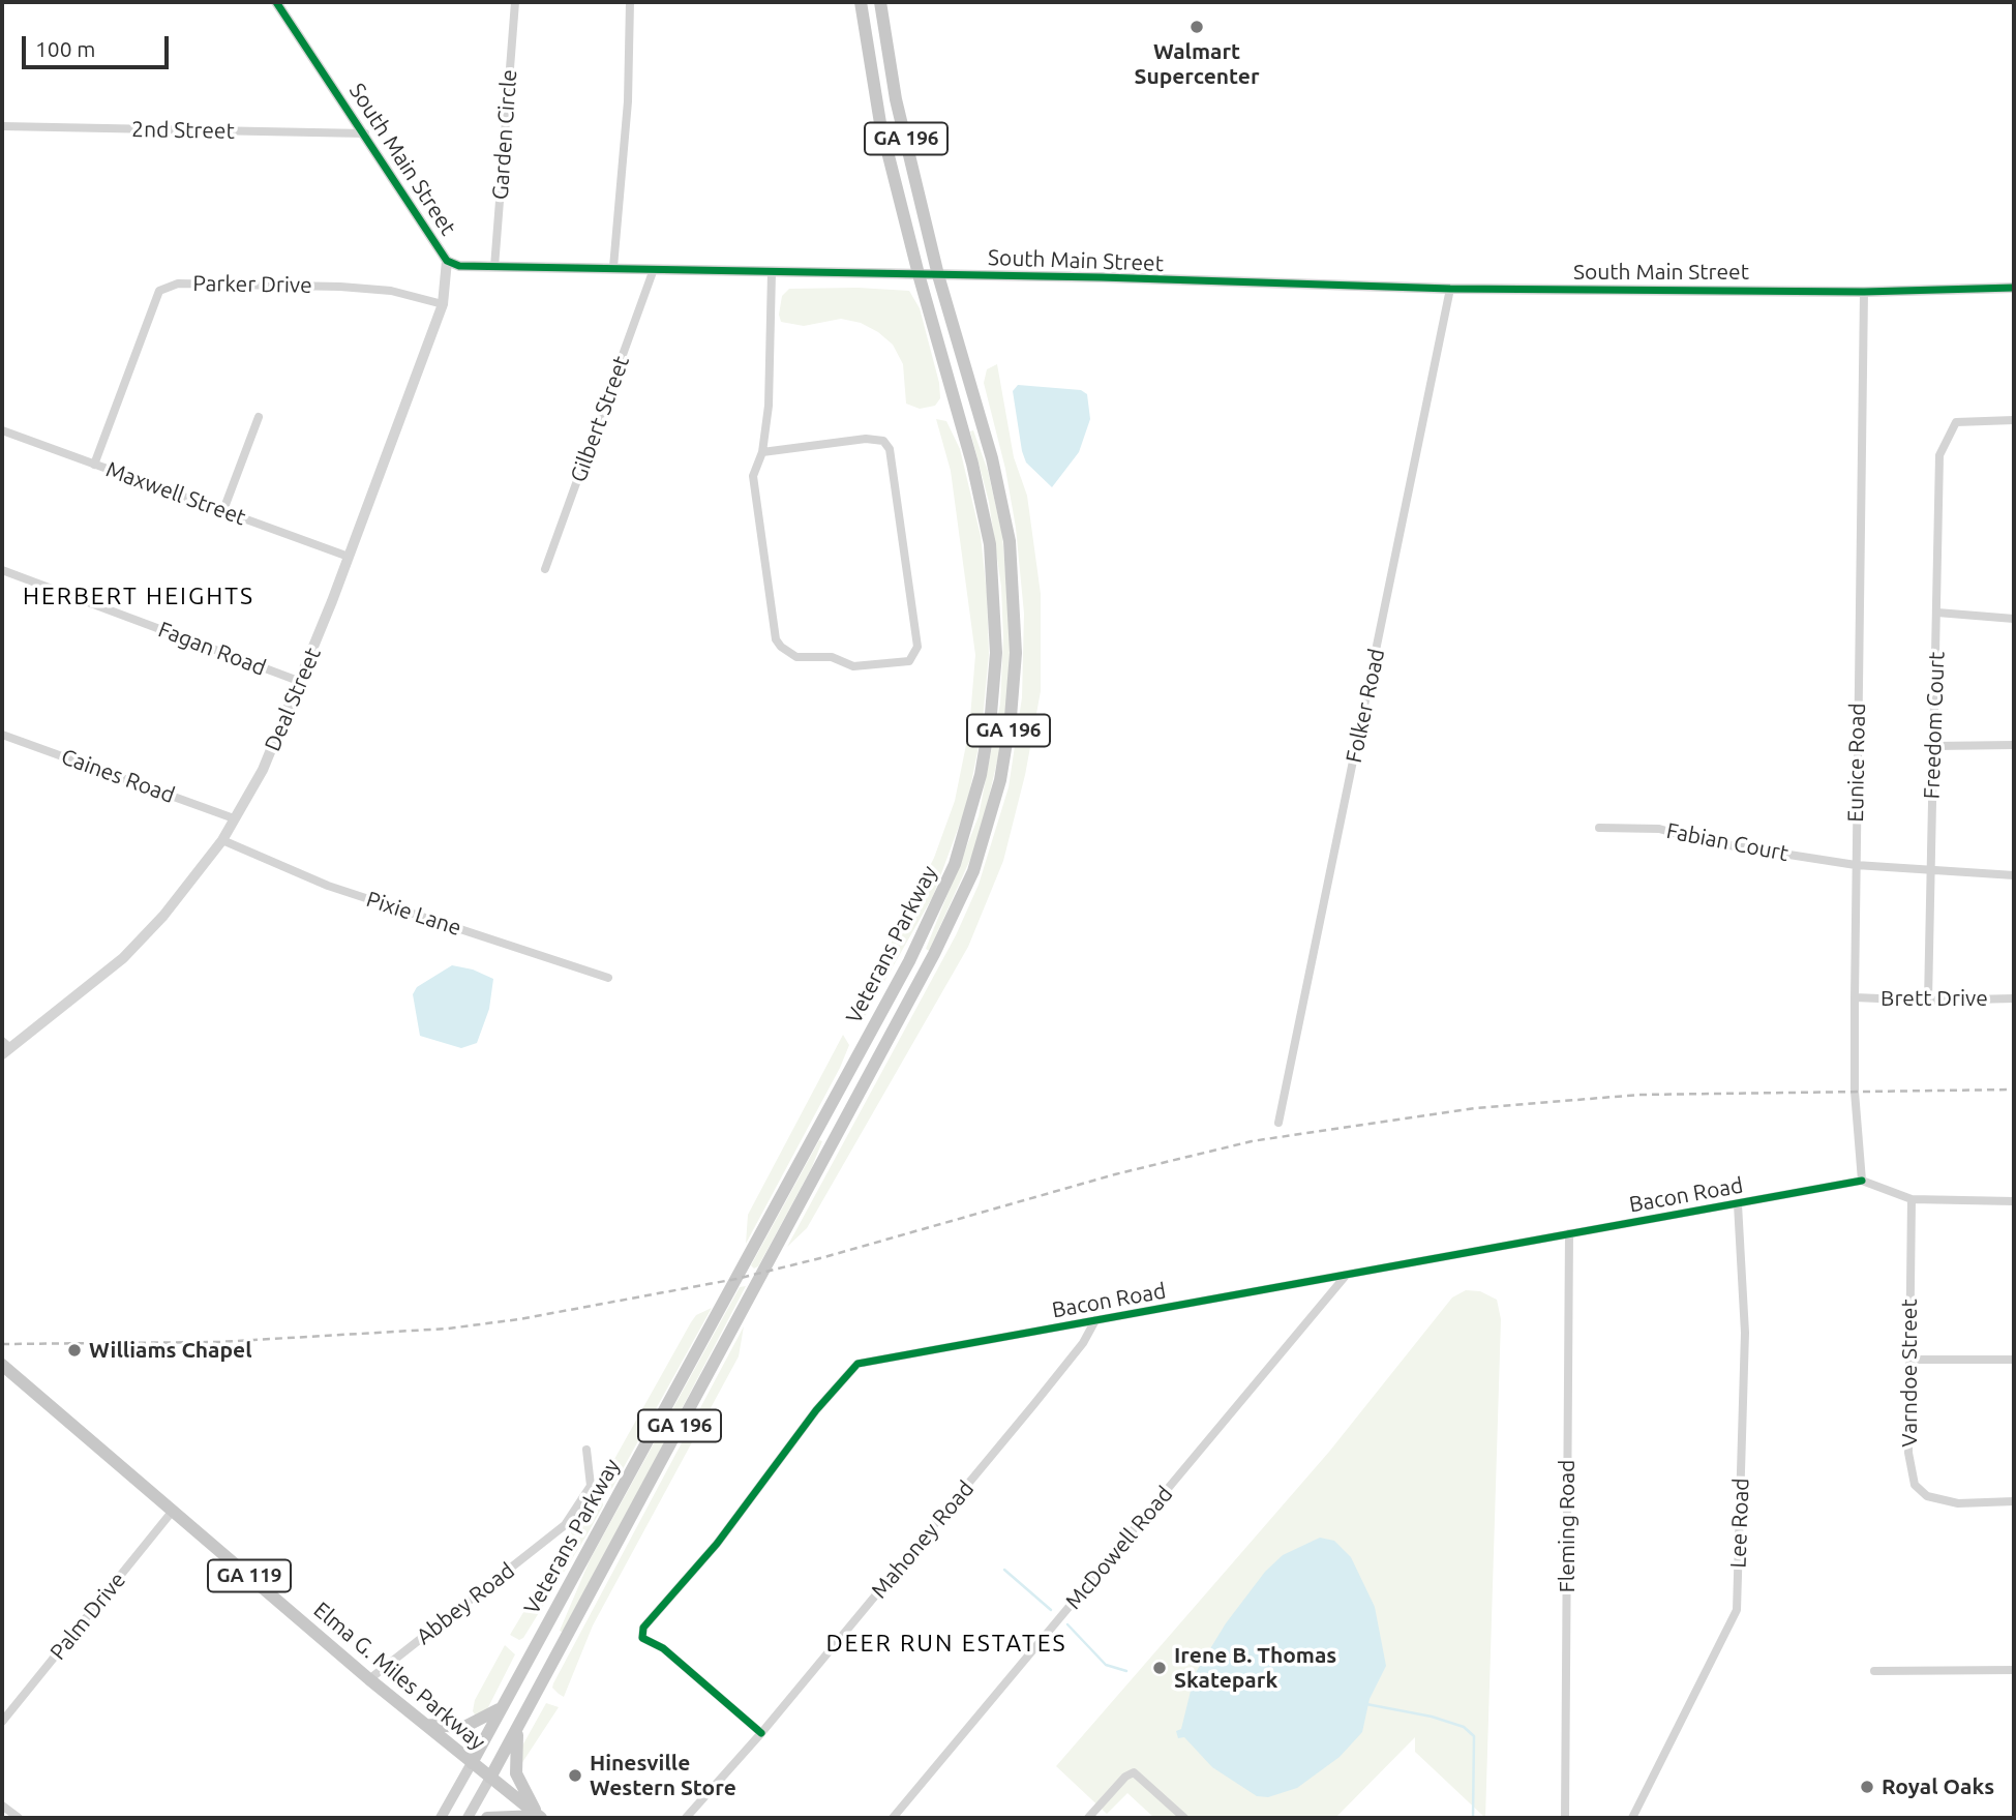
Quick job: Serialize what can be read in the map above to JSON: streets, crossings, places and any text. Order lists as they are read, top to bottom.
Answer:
{
  "streets": {
    "main road": [
      "GA 196",
      "Veterans Parkway",
      "GA 119",
      "Elma G. Miles Parkway"
    ],
    "street": [
      "2nd Street",
      "Garden Circle",
      "South Main Street",
      "Parker Drive",
      "Gilbert Street",
      "Maxwell Street",
      "Fagan Road",
      "Deal Street",
      "Folker Road",
      "Freedom Court",
      "Eunice Road",
      "Caines Road",
      "Fabian Court",
      "Pixie Lane",
      "Brett Drive",
      "Bacon Road",
      "Varndoe Street",
      "Lee Road",
      "Fleming Road",
      "Mahoney Road",
      "McDowell Road",
      "Abbey Road",
      "Palm Drive"
    ]
  },
  "crossings": [
    ["2nd Street", "South Main Street"],
    ["Garden Circle", "South Main Street"],
    ["GA 196", "Veterans Parkway"],
    ["GA 196", "Elma G. Miles Parkway"],
    ["South Main Street", "Gilbert Street"],
    ["South Main Street", "Deal Street"],
    ["South Main Street", "Folker Road"],
    ["South Main Street", "Eunice Road"],
    ["South Main Street", "Veterans Parkway"],
    ["Parker Drive", "Maxwell Street"],
    ["Parker Drive", "Deal Street"],
    ["Maxwell Street", "Deal Street"],
    ["Fagan Road", "Deal Street"],
    ["Deal Street", "Caines Road"],
    ["Deal Street", "Pixie Lane"],
    ["Freedom Court", "Fabian Court"],
    ["Freedom Court", "Brett Drive"],
    ["Eunice Road", "Fabian Court"],
    ["Eunice Road", "Brett Drive"],
    ["Eunice Road", "Bacon Road"],
    ["Veterans Parkway", "Elma G. Miles Parkway"],
    ["Bacon Road", "Lee Road"],
    ["Bacon Road", "Fleming Road"],
    ["Bacon Road", "Mahoney Road"],
    ["Bacon Road", "McDowell Road"],
    ["Abbey Road", "Elma G. Miles Parkway"],
    ["Palm Drive", "Elma G. Miles Parkway"]
  ],
  "districts": ["HERBERT HEIGHTS", "DEER RUN ESTATES"],
  "places": [
    "Walmart Supercenter",
    "Williams Chapel",
    "Irene B. Thomas Skatepark",
    "Hinesville Western Store",
    "Royal Oaks"
  ],
  "scale_bar": "100 m"
}
